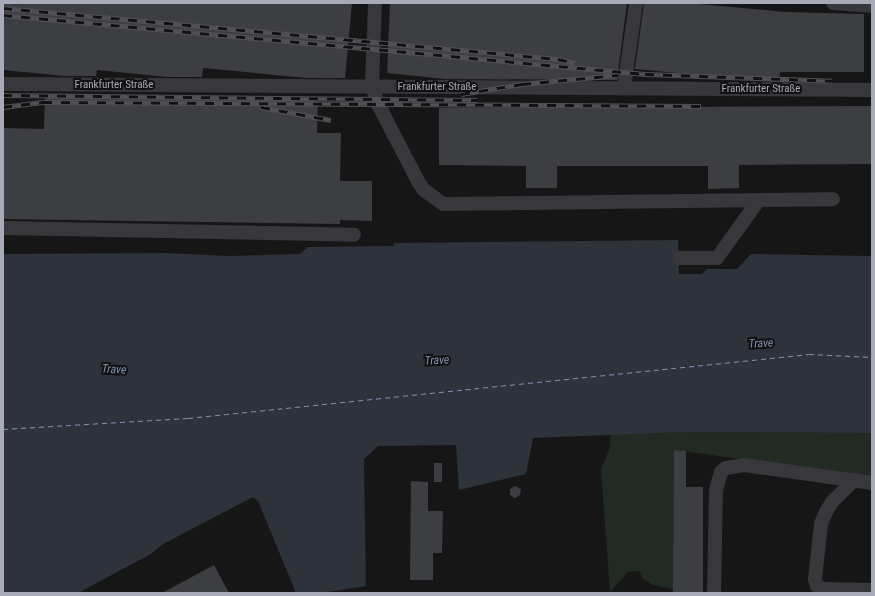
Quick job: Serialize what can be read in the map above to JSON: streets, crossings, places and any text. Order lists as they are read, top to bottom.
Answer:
{
  "streets": {
    "street": ["Frankfurter Straße"]
  },
  "water": ["Trave"]
}
